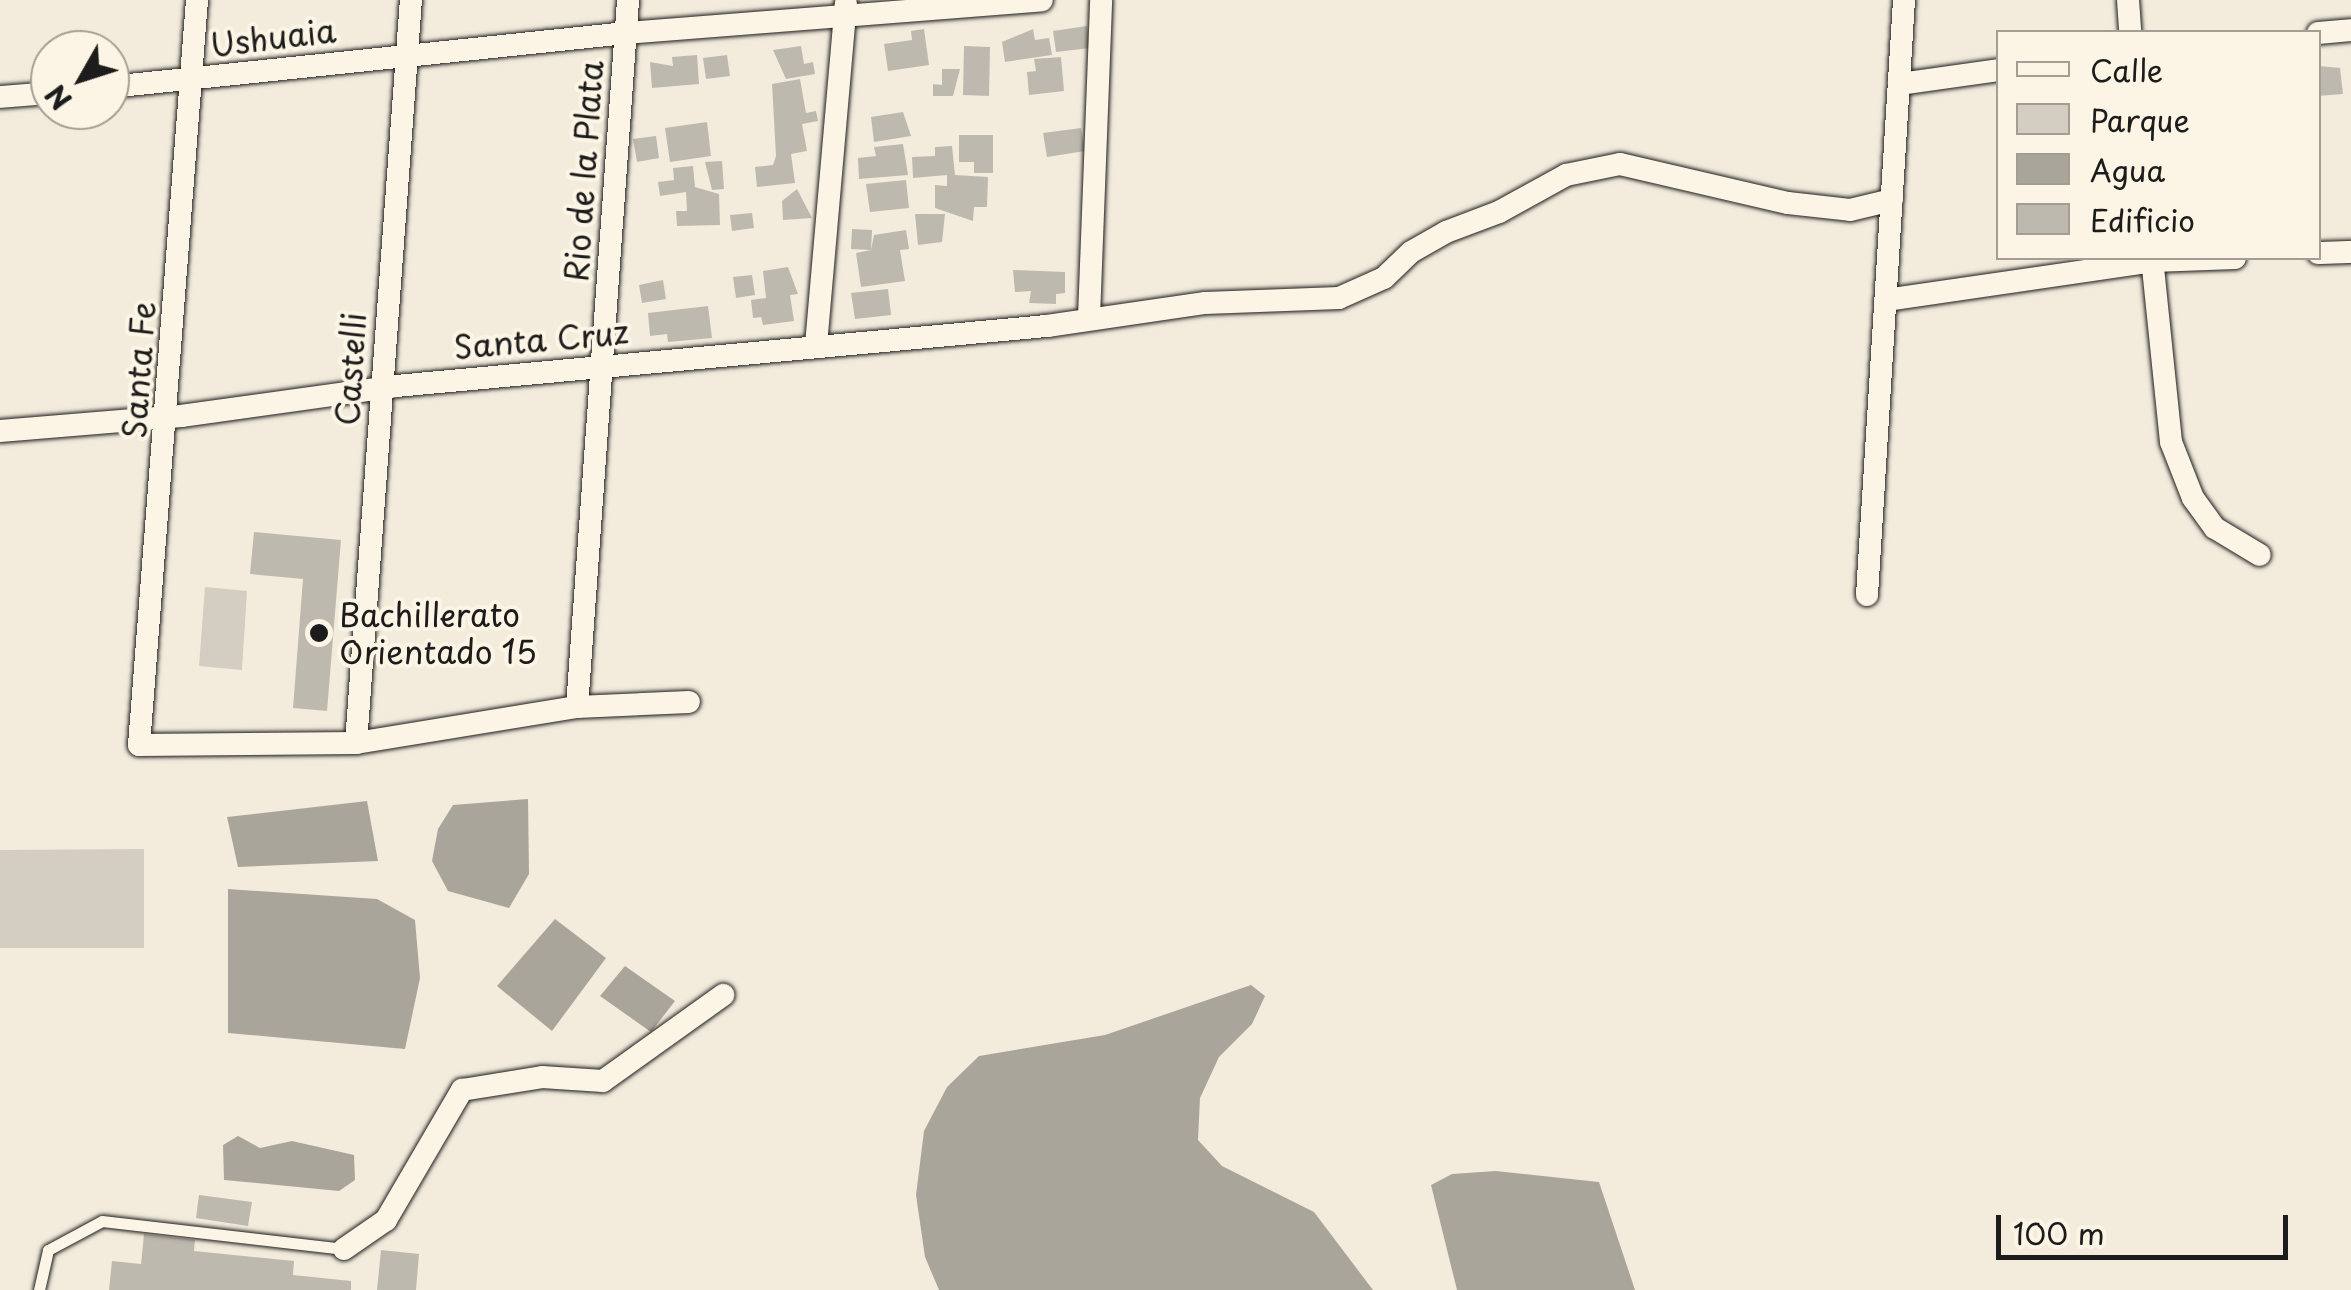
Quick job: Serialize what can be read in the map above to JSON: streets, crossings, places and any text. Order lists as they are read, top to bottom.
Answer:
{
  "streets": {
    "street": [
      "Ushuaia",
      "Rio de la Plata",
      "Santa Cruz",
      "Castelli",
      "Santa Fe"
    ]
  },
  "crossings": [
    ["Ushuaia", "Rio de la Plata"],
    ["Ushuaia", "Castelli"],
    ["Ushuaia", "Santa Fe"],
    ["Rio de la Plata", "Santa Cruz"],
    ["Santa Cruz", "Castelli"],
    ["Santa Cruz", "Santa Fe"],
    ["Castelli", "Santa Fe"]
  ],
  "places": ["Bachillerato Orientado 15"],
  "legend": [
    "Calle",
    "Parque",
    "Agua",
    "Edificio"
  ],
  "scale_bar": "100 m",
  "north": "bottom left"
}
